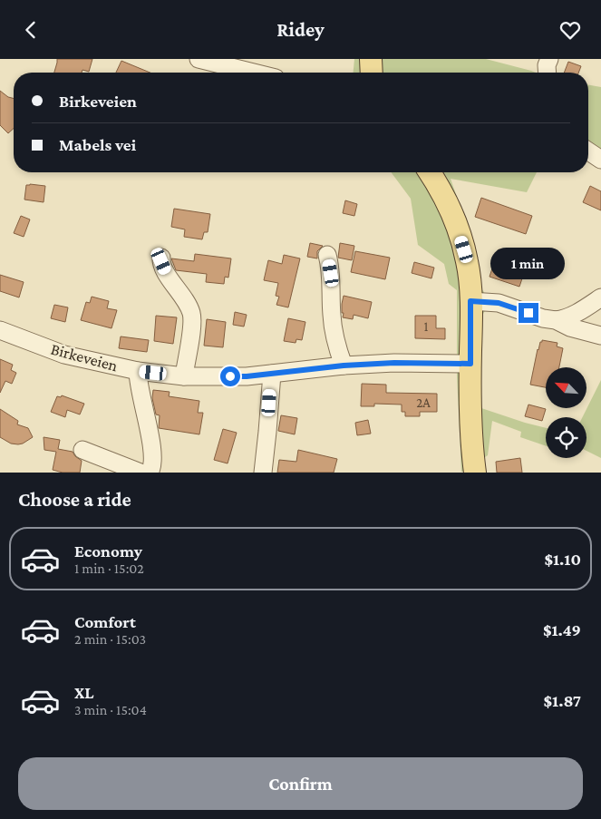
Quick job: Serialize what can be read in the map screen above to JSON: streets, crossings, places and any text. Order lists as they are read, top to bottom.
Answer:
{
  "streets": {
    "street": ["Birkeveien"]
  },
  "house_numbers": ["1", "2A"],
  "north": "top left",
  "page": {
    "header": "Ridey",
    "banner": ["Birkeveien", "Mabels vei"],
    "bubble": "1 min",
    "heading": "Choose a ride",
    "list": [
      {
        "name": "Economy",
        "note": "1 min · 15:02",
        "value": "$1.10"
      },
      {
        "name": "Comfort",
        "note": "2 min · 15:03",
        "value": "$1.49"
      },
      {
        "name": "XL",
        "note": "3 min · 15:04",
        "value": "$1.87"
      }
    ],
    "buttons": "Confirm"
  }
}
